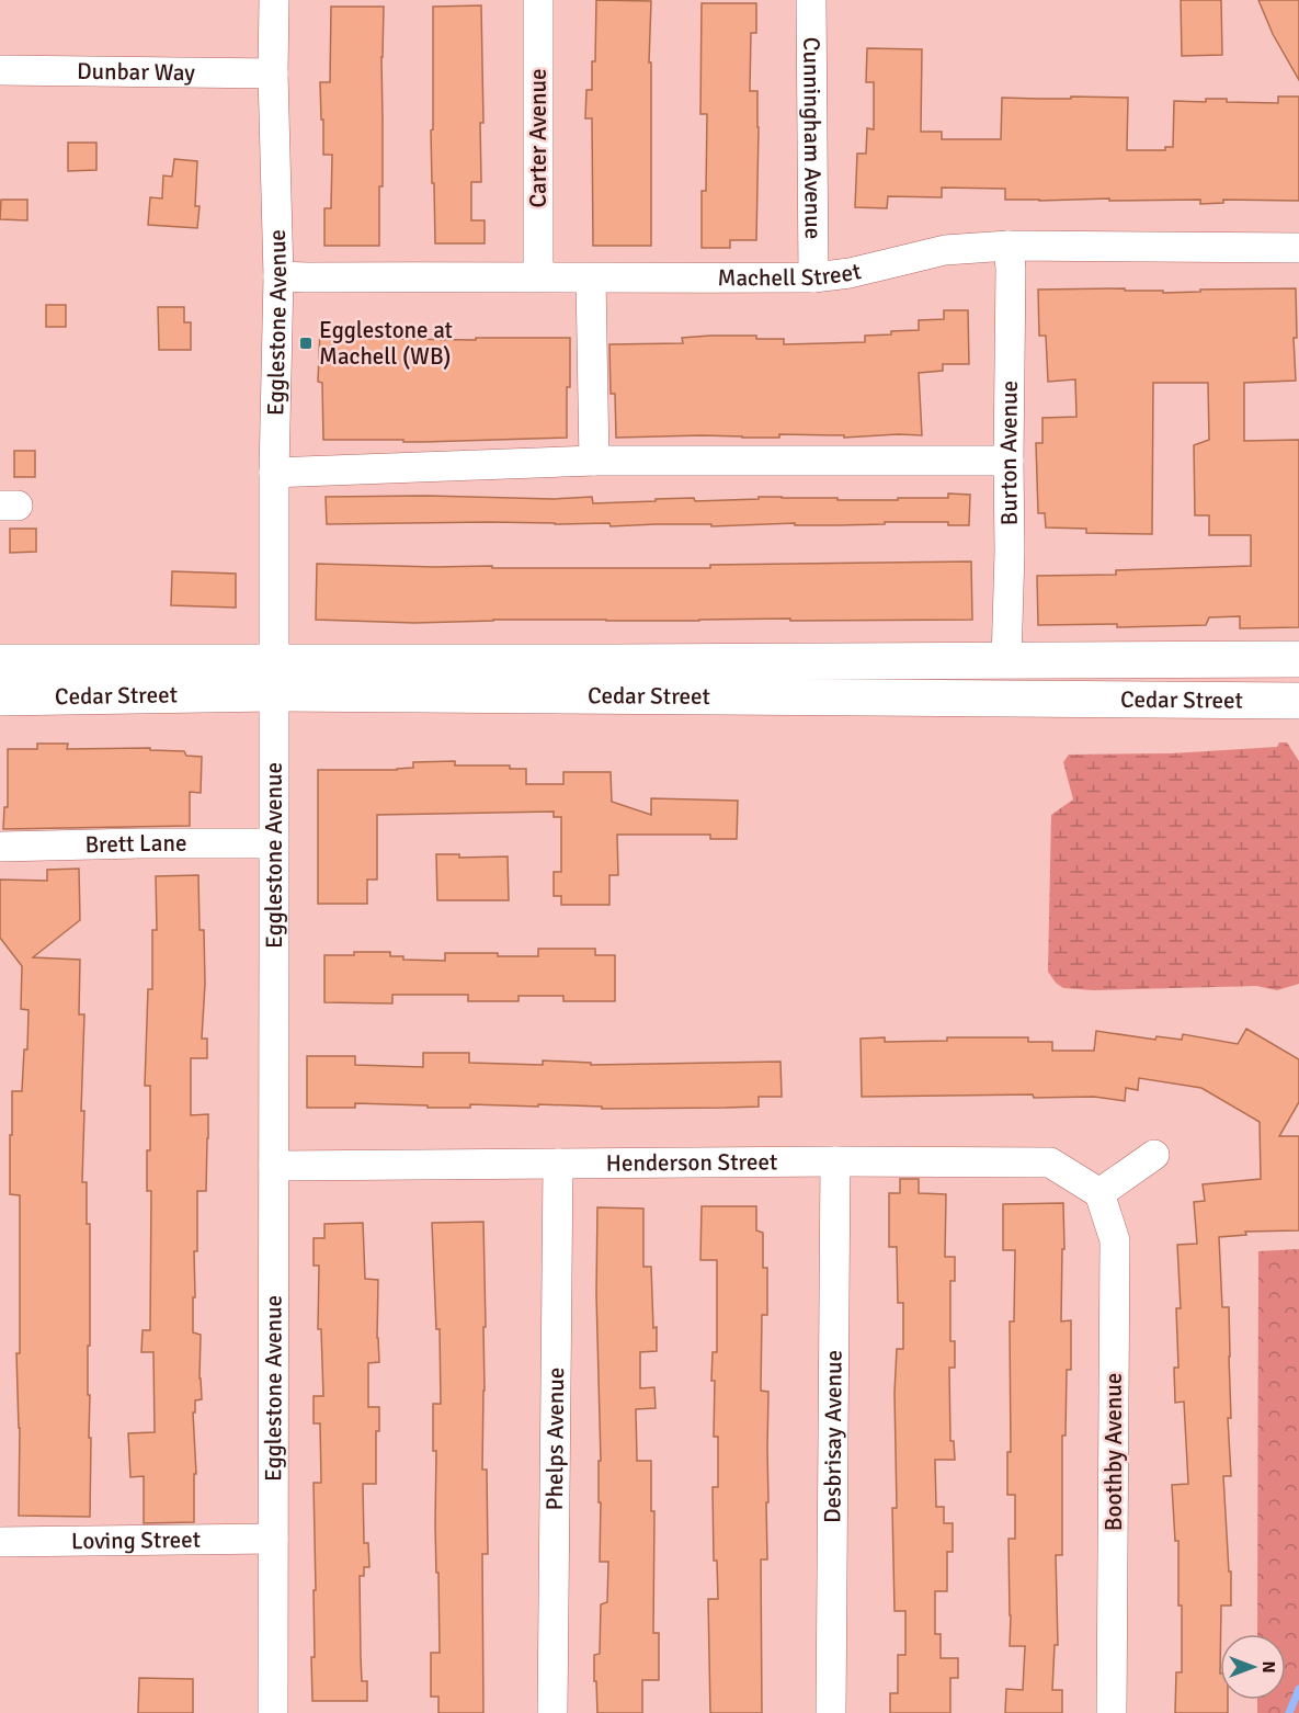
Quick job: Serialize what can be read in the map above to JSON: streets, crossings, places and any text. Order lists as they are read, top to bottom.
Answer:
{
  "streets": {
    "main road": ["Cedar Street"],
    "street": [
      "Dunbar Way",
      "Carter Avenue",
      "Cunningham Avenue",
      "Machell Street",
      "Egglestone Avenue",
      "Burton Avenue",
      "Brett Lane",
      "Henderson Street",
      "Phelps Avenue",
      "Desbrisay Avenue",
      "Boothby Avenue",
      "Loving Street"
    ]
  },
  "crossings": [
    ["Dunbar Way", "Egglestone Avenue"],
    ["Carter Avenue", "Machell Street"],
    ["Cunningham Avenue", "Machell Street"],
    ["Machell Street", "Egglestone Avenue"],
    ["Machell Street", "Burton Avenue"],
    ["Egglestone Avenue", "Cedar Street"],
    ["Egglestone Avenue", "Brett Lane"],
    ["Egglestone Avenue", "Henderson Street"],
    ["Egglestone Avenue", "Loving Street"],
    ["Burton Avenue", "Cedar Street"],
    ["Henderson Street", "Phelps Avenue"],
    ["Henderson Street", "Desbrisay Avenue"],
    ["Henderson Street", "Boothby Avenue"]
  ],
  "places": {
    "transit": ["Egglestone at Machell (WB)"]
  },
  "north": "right"
}
